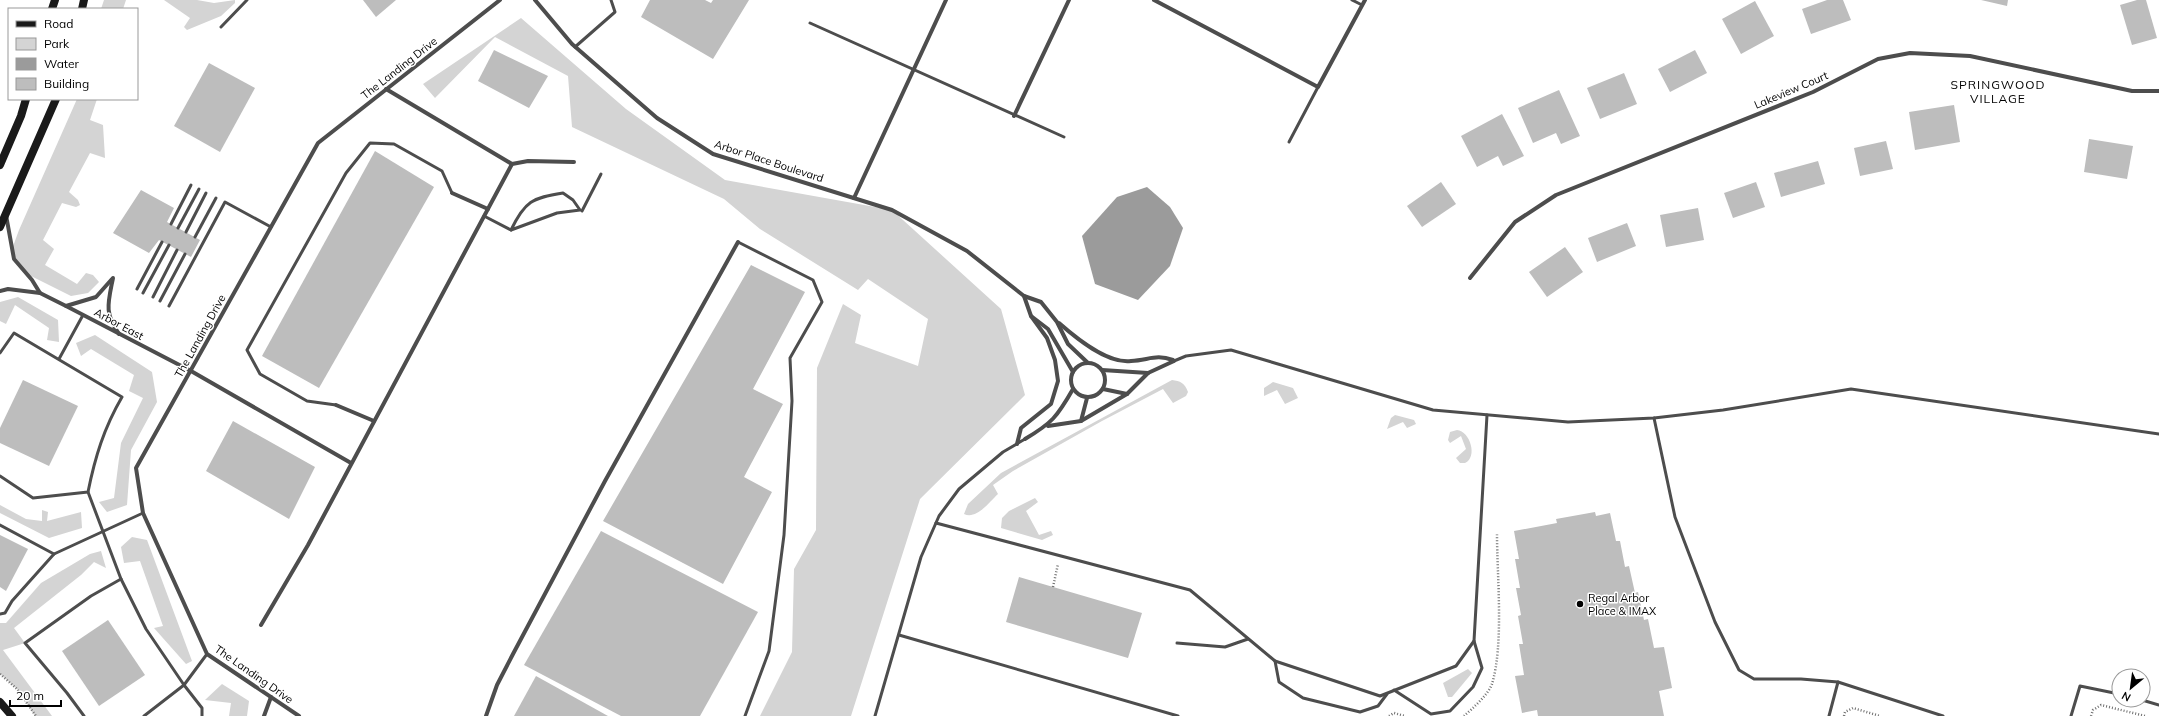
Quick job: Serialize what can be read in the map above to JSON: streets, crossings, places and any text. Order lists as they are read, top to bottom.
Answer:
{
  "streets": {
    "street": [
      "The Landing Drive",
      "Lakeview Court",
      "Arbor Place Boulevard",
      "Arbor East"
    ]
  },
  "crossings": [
    ["The Landing Drive", "Arbor East"]
  ],
  "districts": ["SPRINGWOOD VILLAGE"],
  "places": ["Regal Arbor Place & IMAX"],
  "legend": [
    "Road",
    "Park",
    "Water",
    "Building"
  ],
  "scale_bar": "20 m",
  "north": "bottom left"
}
